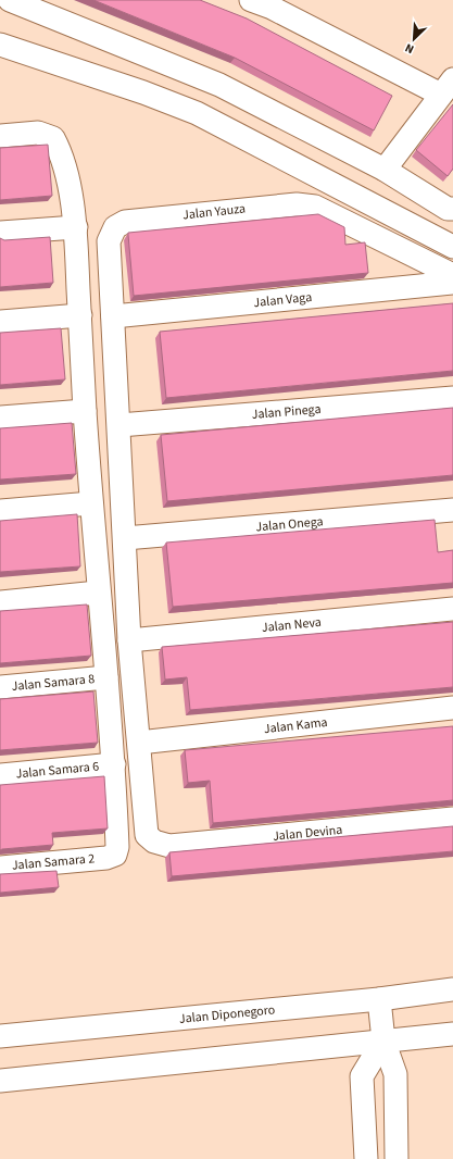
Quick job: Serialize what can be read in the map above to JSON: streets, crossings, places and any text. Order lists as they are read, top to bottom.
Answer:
{
  "streets": {
    "street": [
      "Jalan Yauza",
      "Jalan Vaga",
      "Jalan Pinega",
      "Jalan Onega",
      "Jalan Neva",
      "Jalan Samara 8",
      "Jalan Kama",
      "Jalan Samara 6",
      "Jalan Devina",
      "Jalan Samara 2",
      "Jalan Diponegoro"
    ]
  },
  "crossings": [
    ["Jalan Yauza", "Jalan Vaga"],
    ["Jalan Kama", "Jalan Devina"],
    ["Jalan Samara 6", "Jalan Samara 2"]
  ],
  "north": "bottom left"
}
